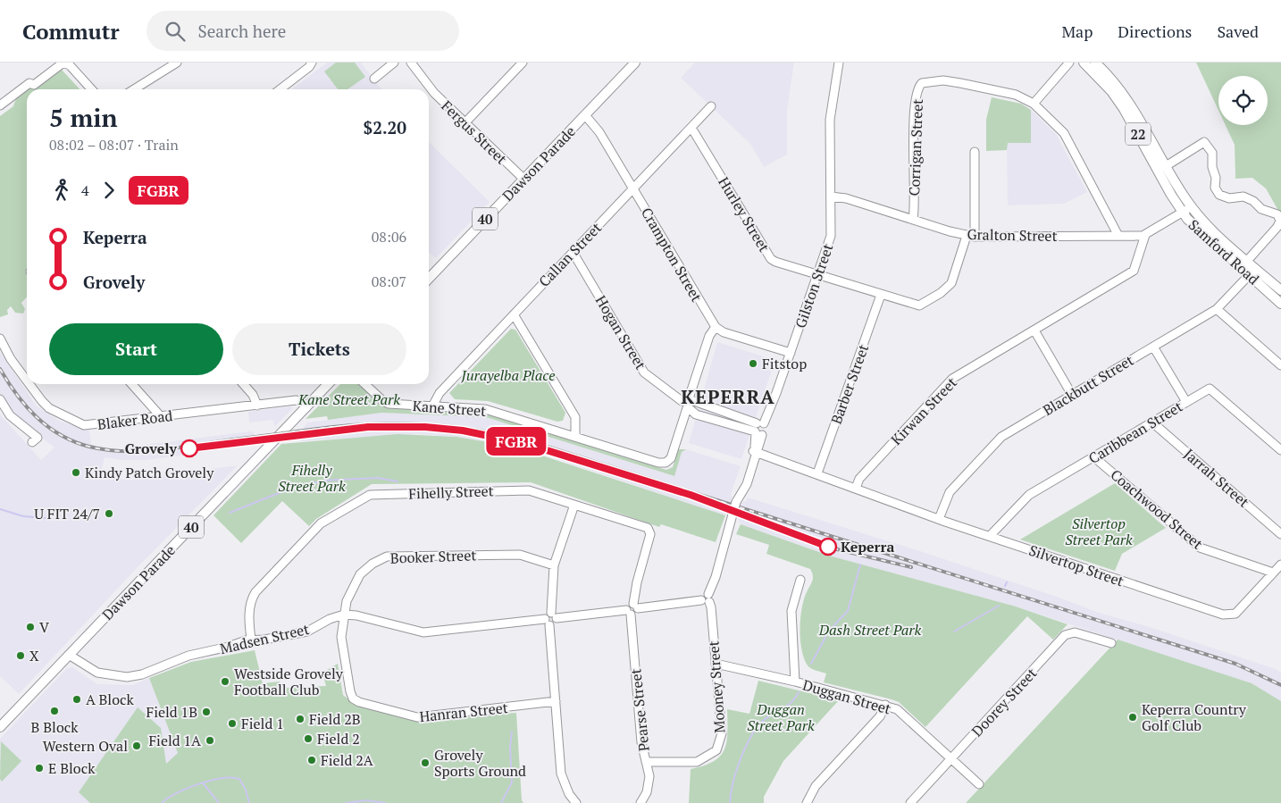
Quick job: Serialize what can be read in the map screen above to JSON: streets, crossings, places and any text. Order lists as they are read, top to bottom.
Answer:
{
  "streets": {
    "main road": [
      "22",
      "Dawson Parade",
      "40",
      "Samford Road"
    ],
    "street": [
      "Fergus Street",
      "Corrigan Street",
      "Hurley Street",
      "Gralton Street",
      "Callan Street",
      "Crampton Street",
      "Gilston Street",
      "Hogan Street",
      "Barber Street",
      "Blackbutt Street",
      "Kane Street",
      "Kirwan Street",
      "Blaker Road",
      "Caribbean Street",
      "Jarrah Street",
      "Fihelly Street",
      "Coachwood Street",
      "Booker Street",
      "Silvertop Street",
      "Madsen Street",
      "Mooney Street",
      "Duggan Street",
      "Doorey Street",
      "Pearse Street",
      "Hanran Street"
    ]
  },
  "crossings": [
    ["Fergus Street", "Dawson Parade"],
    ["Corrigan Street", "Gralton Street"],
    ["Dawson Parade", "Crampton Street"],
    ["Dawson Parade", "Blaker Road"],
    ["Dawson Parade", "Madsen Street"],
    ["Hurley Street", "Gralton Street"],
    ["Hurley Street", "Callan Street"],
    ["Hurley Street", "Gilston Street"],
    ["Hurley Street", "Barber Street"],
    ["Gralton Street", "Samford Road"],
    ["Gralton Street", "Gilston Street"],
    ["Gralton Street", "Kirwan Street"],
    ["Samford Road", "Blackbutt Street"],
    ["Callan Street", "Crampton Street"],
    ["Callan Street", "Hogan Street"],
    ["Callan Street", "Kane Street"],
    ["Hogan Street", "Kane Street"],
    ["Blackbutt Street", "Silvertop Street"],
    ["Kirwan Street", "Silvertop Street"],
    ["Caribbean Street", "Jarrah Street"],
    ["Caribbean Street", "Coachwood Street"],
    ["Caribbean Street", "Silvertop Street"],
    ["Fihelly Street", "Madsen Street"],
    ["Coachwood Street", "Silvertop Street"],
    ["Booker Street", "Madsen Street"],
    ["Booker Street", "Hanran Street"],
    ["Madsen Street", "Hanran Street"],
    ["Mooney Street", "Duggan Street"],
    ["Mooney Street", "Pearse Street"],
    ["Duggan Street", "Doorey Street"]
  ],
  "districts": ["KEPERRA"],
  "parks": [
    "Jurayelba Place",
    "Kane Street Park",
    "Fihelly Street Park",
    "Silvertop Street Park",
    "Dash Street Park",
    "Duggan Street Park"
  ],
  "places": [
    "Fitstop",
    "Grovely",
    "Kindy Patch Grovely",
    "U FIT 24/7",
    "Keperra",
    "V",
    "X",
    "Westside Grovely Football Club",
    "A Block",
    "B Block",
    "Field 1B",
    "Keperra Country Golf Club",
    "Field 2B",
    "Field 1",
    "Field 2",
    "Field 1A",
    "Western Oval",
    "Field 2A",
    "Grovely Sports Ground",
    "E Block"
  ],
  "page": {
    "header": "Commutr",
    "search": "Search here",
    "nav": ["Map", "Directions", "Saved"],
    "on_map": "FGBR",
    "heading": ["5 min", "08:02 – 08:07 · Train", "$2.20"],
    "legs": ["4", "FGBR"],
    "list": [
      {
        "name": "Keperra",
        "value": "08:06"
      },
      {
        "name": "Grovely",
        "value": "08:07"
      }
    ],
    "buttons": ["Start", "Tickets"]
  }
}
